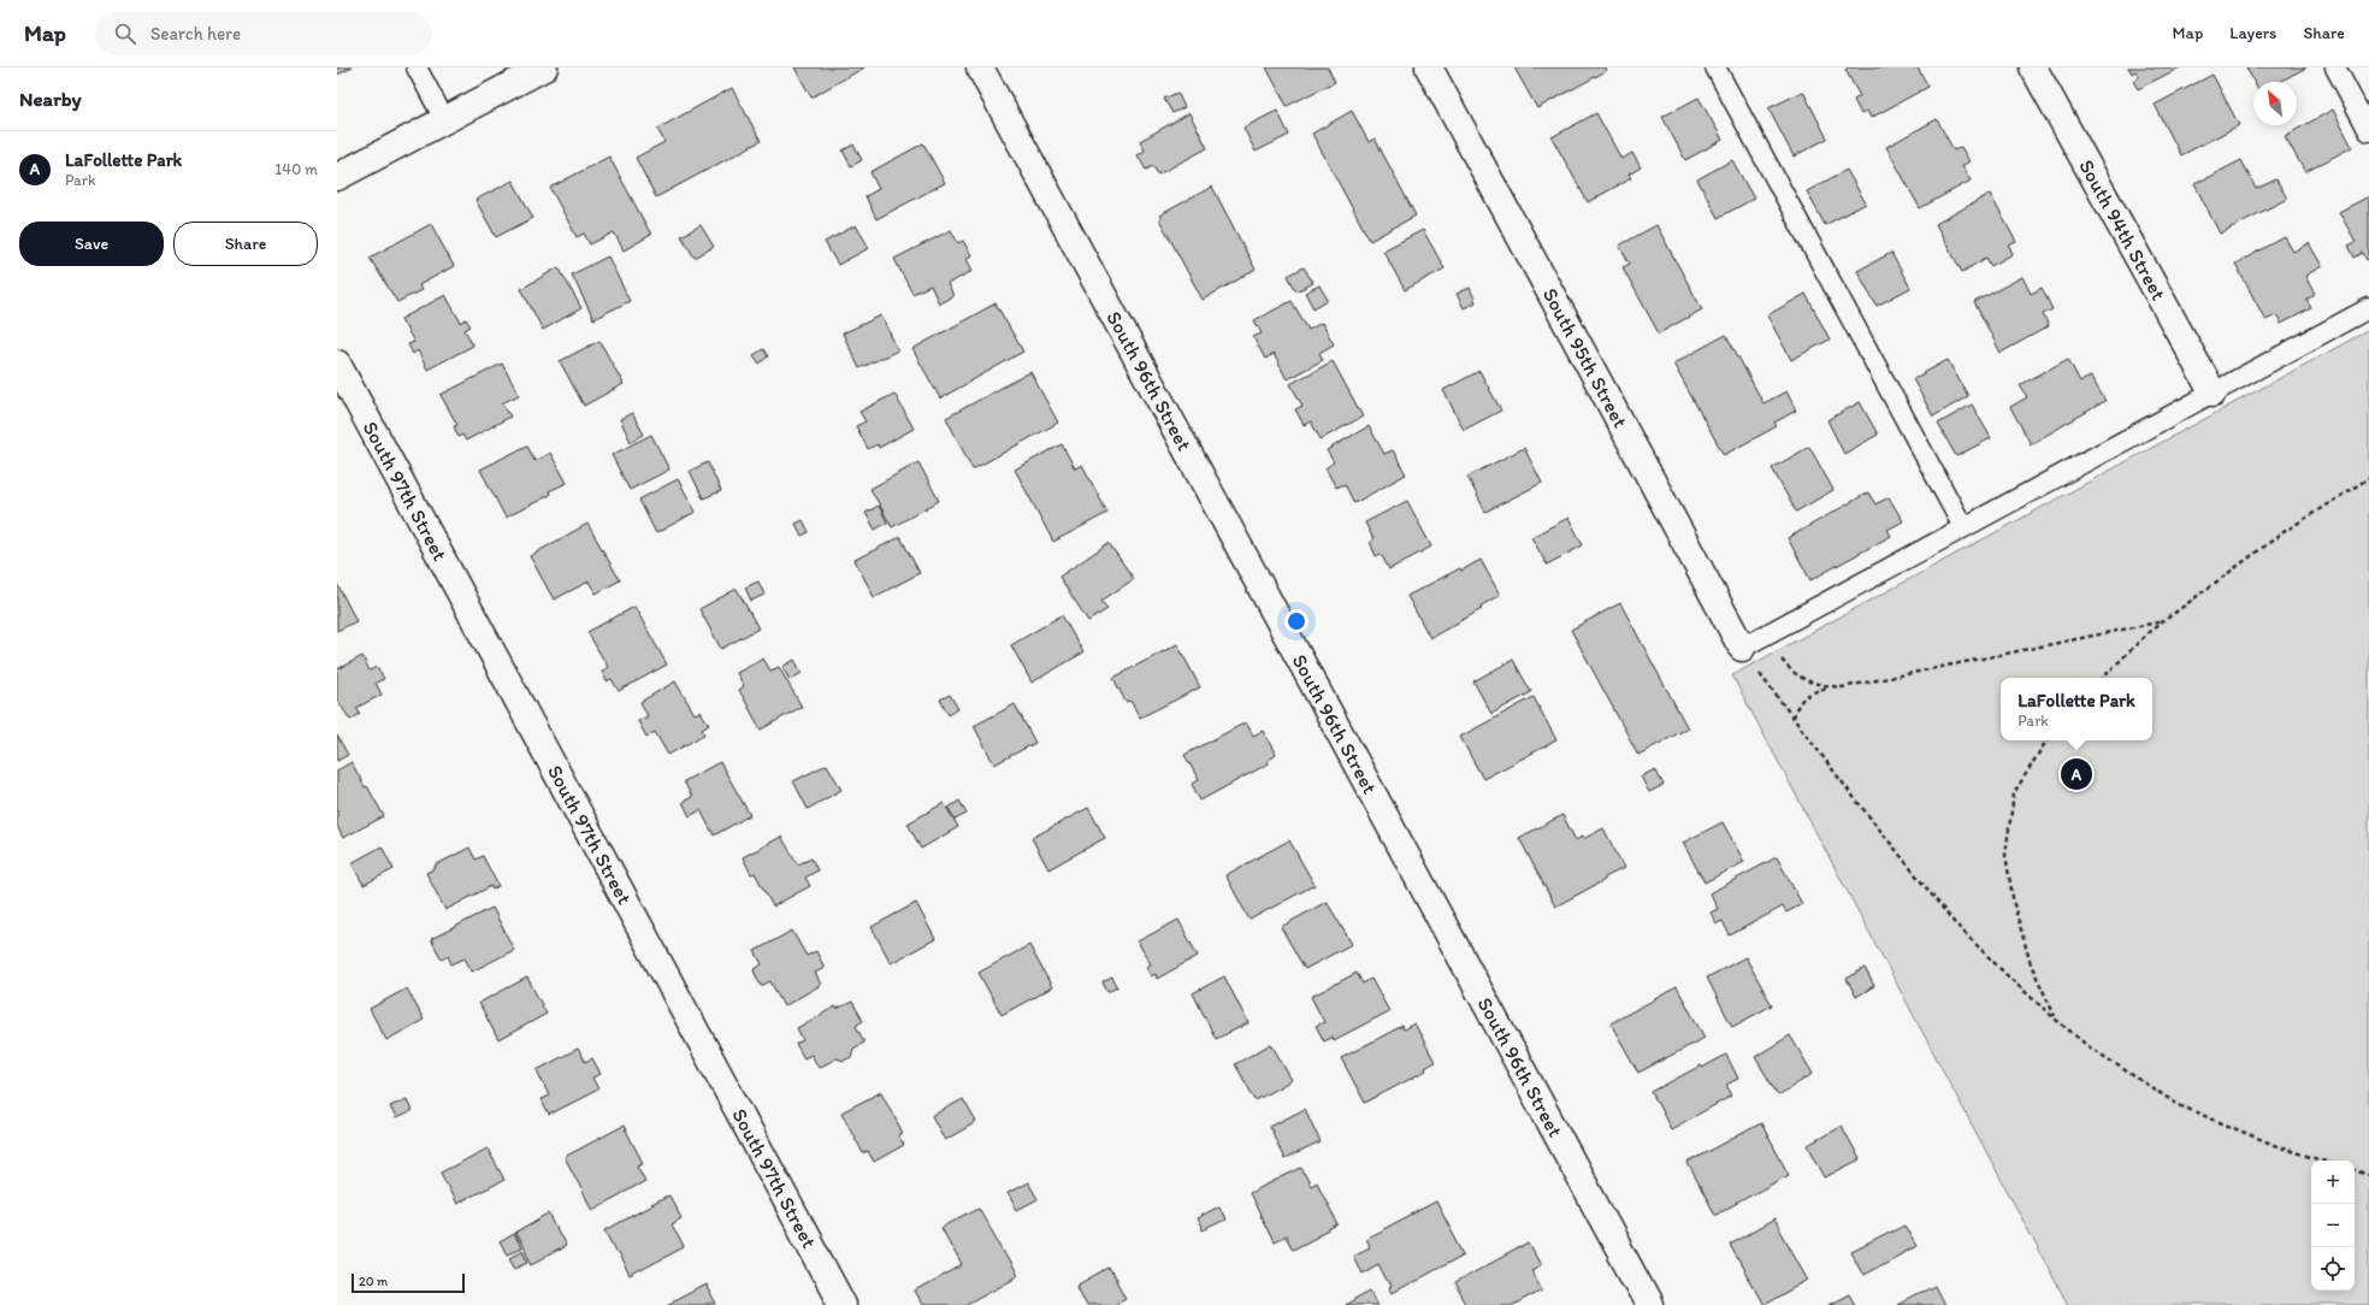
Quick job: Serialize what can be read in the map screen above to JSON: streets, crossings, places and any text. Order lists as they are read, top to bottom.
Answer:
{
  "streets": {
    "street": [
      "South 94th Street",
      "South 95th Street",
      "South 96th Street",
      "South 97th Street"
    ]
  },
  "scale_bar": "20 m",
  "north": "top left",
  "page": {
    "header": "Map",
    "search": "Search here",
    "nav": ["Map", "Layers", "Share"],
    "heading": "Nearby",
    "list": [
      {
        "mark": "A",
        "name": "LaFollette Park",
        "note": "Park",
        "value": "140 m"
      }
    ],
    "buttons": ["Save", "Share"],
    "popup": ["LaFollette Park", "Park"],
    "pins": "A",
    "map_buttons": ["+", "−"],
    "scale": "20 m"
  }
}
